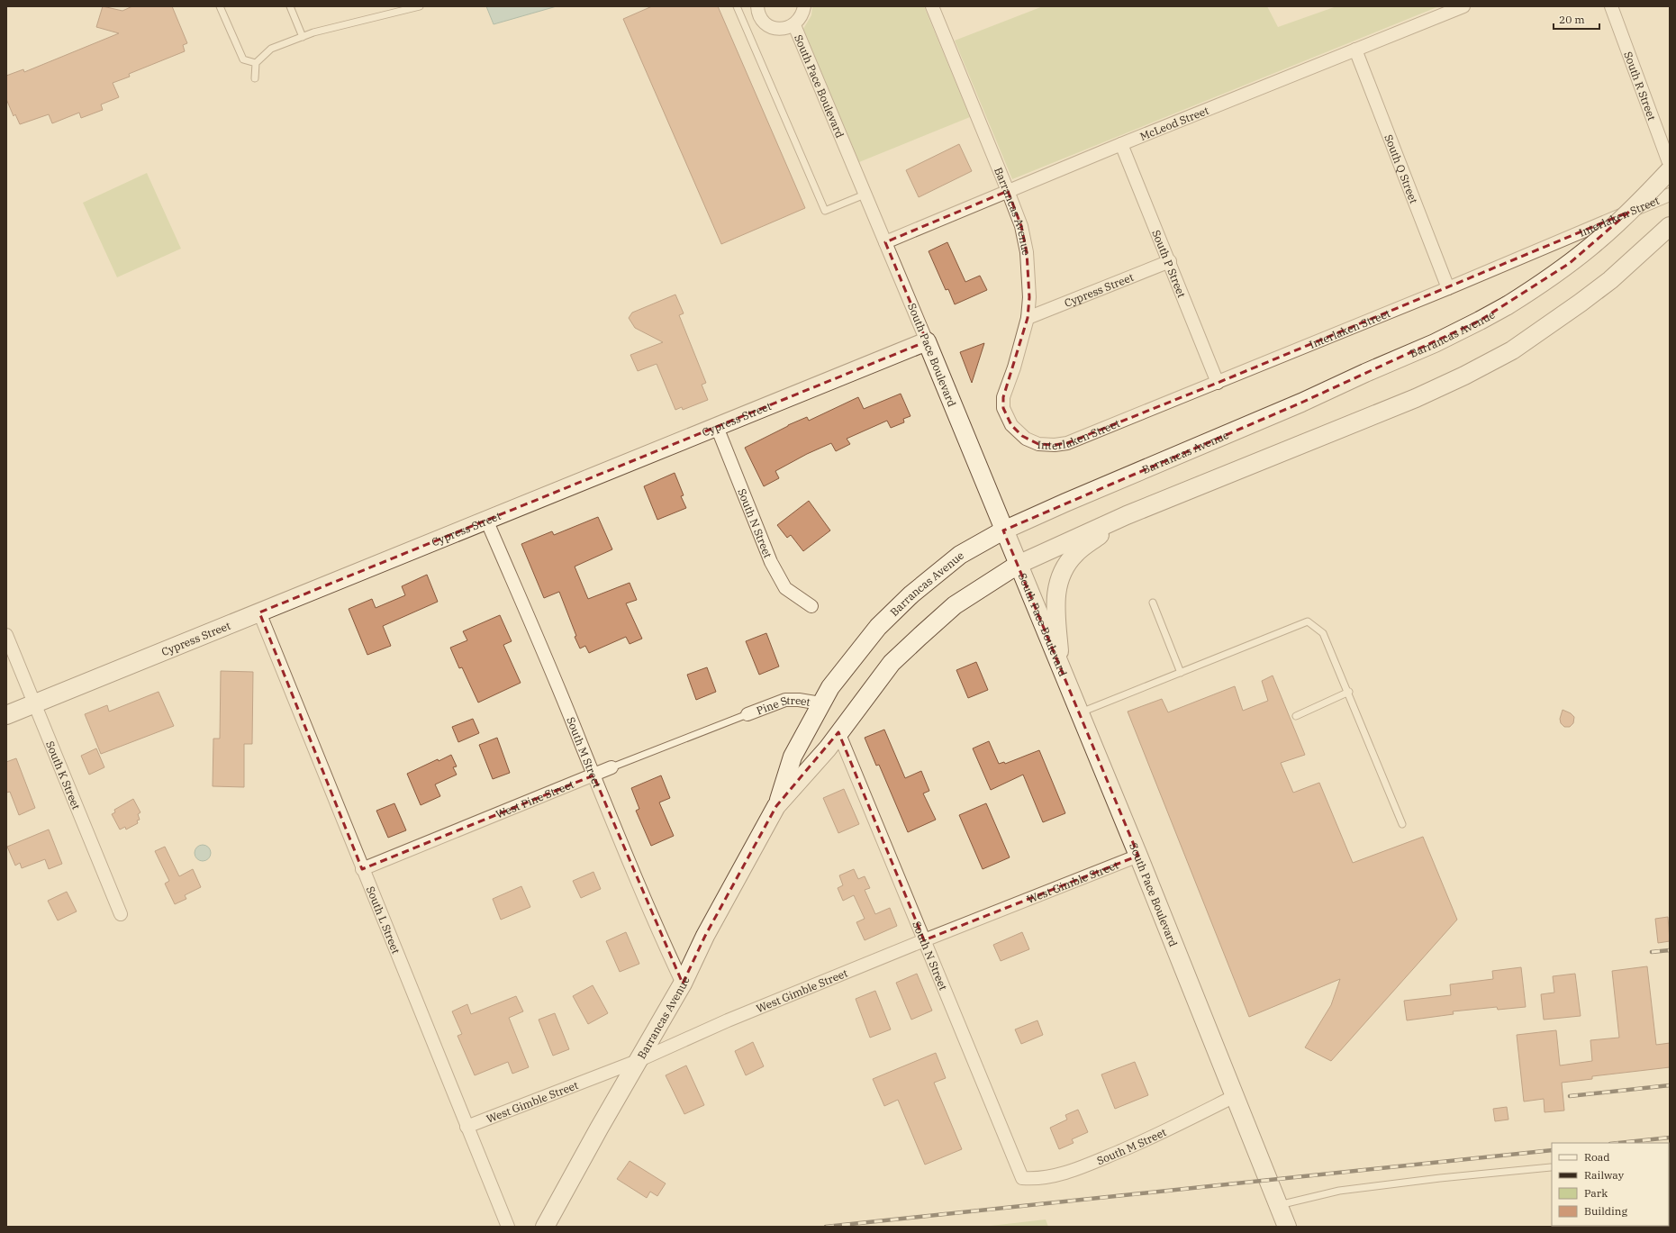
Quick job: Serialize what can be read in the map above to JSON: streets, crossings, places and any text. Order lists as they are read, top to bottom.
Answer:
{
  "streets": {
    "main road": ["South Pace Boulevard", "Barrancas Avenue", "Cypress Street"],
    "street": [
      "South R Street",
      "McLeod Street",
      "South Q Street",
      "Interlaken Street",
      "South P Street",
      "South N Street",
      "Pine Street",
      "South M Street",
      "South K Street",
      "West Pine Street",
      "West Gimble Street",
      "South L Street"
    ]
  },
  "crossings": [
    ["South Pace Boulevard", "McLeod Street"],
    ["South Pace Boulevard", "Barrancas Avenue"],
    ["South Pace Boulevard", "Cypress Street"],
    ["South Pace Boulevard", "South M Street"],
    ["South Pace Boulevard", "West Gimble Street"],
    ["McLeod Street", "South Q Street"],
    ["McLeod Street", "Barrancas Avenue"],
    ["McLeod Street", "South P Street"],
    ["South Q Street", "Interlaken Street"],
    ["Barrancas Avenue", "Interlaken Street"],
    ["Barrancas Avenue", "Cypress Street"],
    ["Barrancas Avenue", "South N Street"],
    ["Barrancas Avenue", "Pine Street"],
    ["Barrancas Avenue", "South M Street"],
    ["Barrancas Avenue", "West Gimble Street"],
    ["Interlaken Street", "South P Street"],
    ["South P Street", "Cypress Street"],
    ["Cypress Street", "South N Street"],
    ["Cypress Street", "South M Street"],
    ["Cypress Street", "South K Street"],
    ["Cypress Street", "South L Street"],
    ["South N Street", "South M Street"],
    ["South N Street", "West Gimble Street"],
    ["Pine Street", "West Pine Street"],
    ["South M Street", "West Pine Street"],
    ["West Pine Street", "South L Street"],
    ["West Gimble Street", "South L Street"]
  ],
  "legend": [
    "Road",
    "Railway",
    "Park",
    "Building"
  ],
  "scale_bar": "20 m"
}
